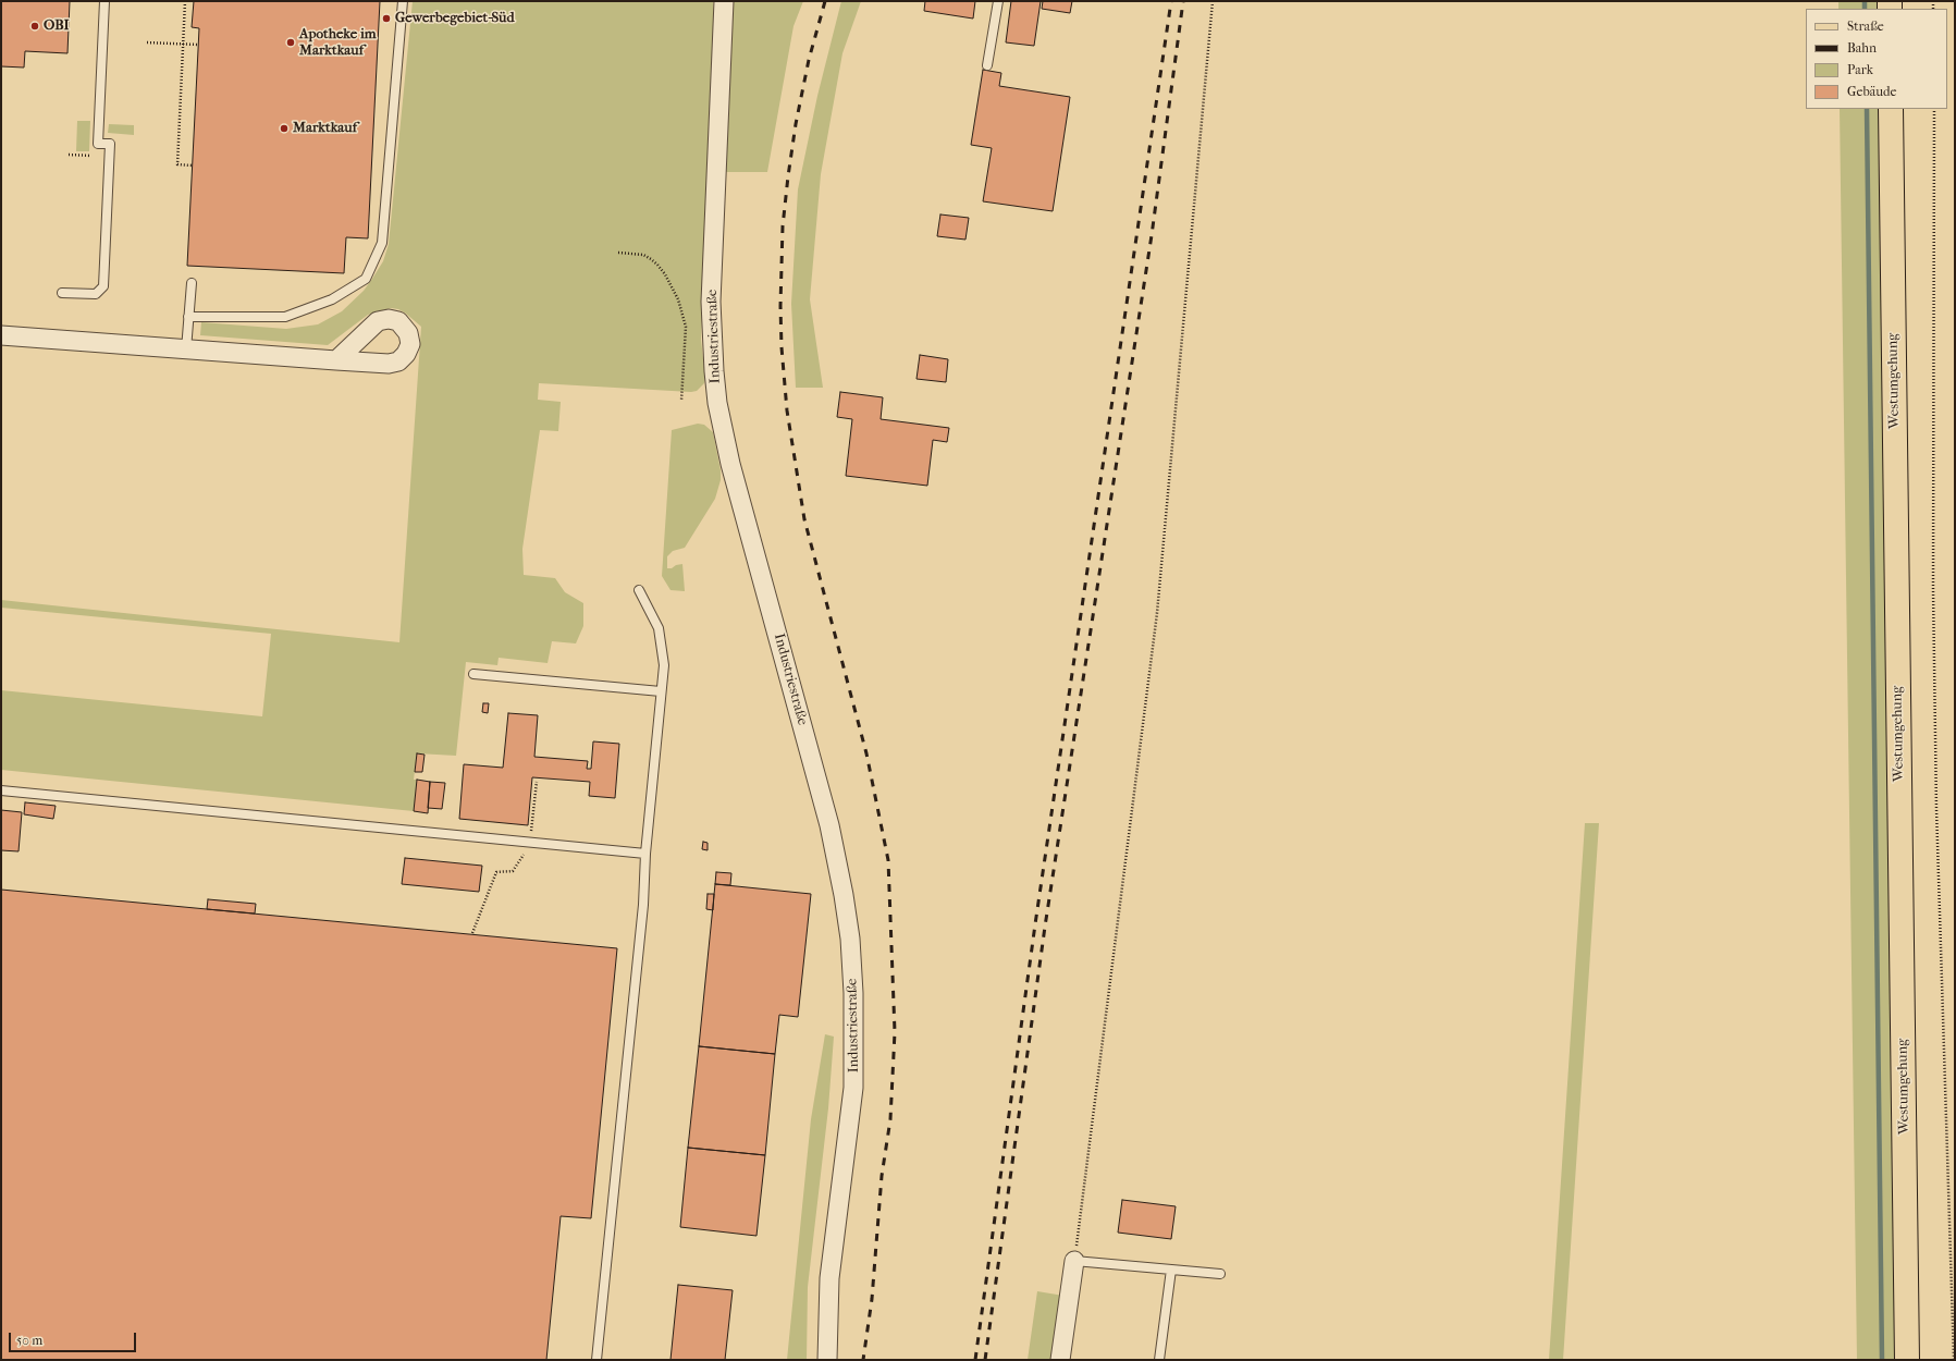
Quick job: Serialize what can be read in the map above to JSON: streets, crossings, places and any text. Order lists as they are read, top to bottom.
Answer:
{
  "streets": {
    "main road": ["Westumgehung"],
    "street": ["Industriestraße"]
  },
  "places": [
    "Gewerbegebiet-Süd",
    "OBI",
    "Apotheke im Marktkauf",
    "Marktkauf"
  ],
  "legend": [
    "Straße",
    "Bahn",
    "Park",
    "Gebäude"
  ],
  "scale_bar": "50 m"
}
